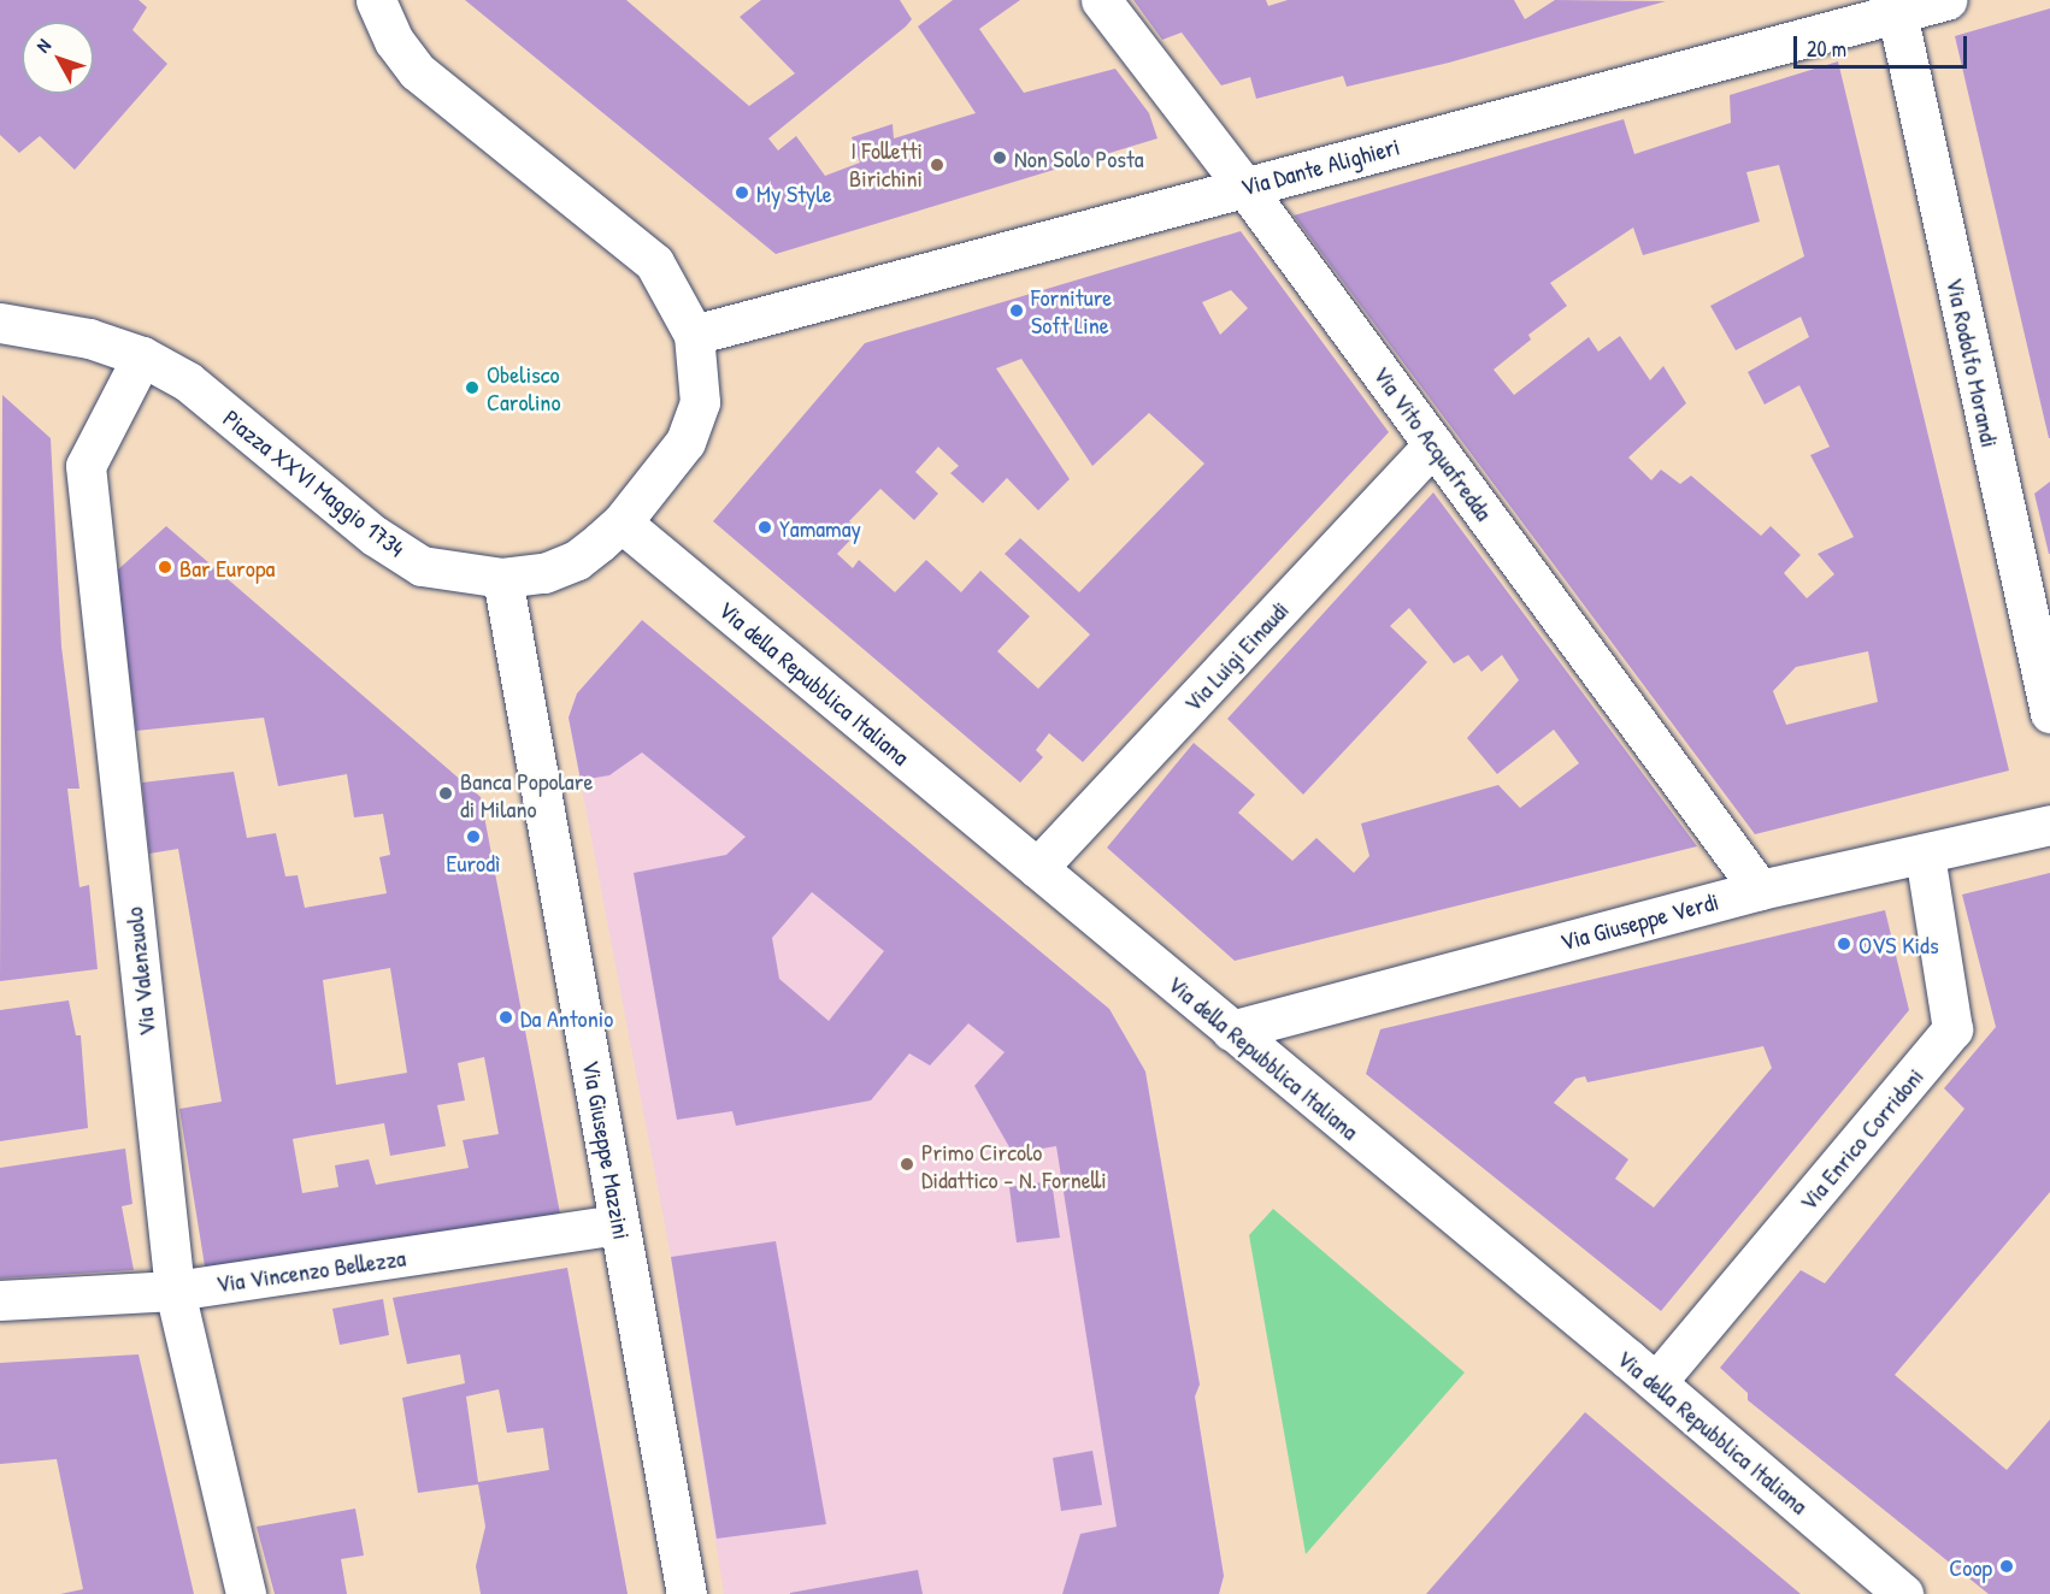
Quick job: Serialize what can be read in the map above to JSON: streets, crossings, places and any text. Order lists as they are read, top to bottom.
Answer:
{
  "streets": {
    "street": [
      "Via Dante Alighieri",
      "Via Rodolfo Morandi",
      "Via Vito Acquafredda",
      "Piazza XXVI Maggio 1734",
      "Via Luigi Einaudi",
      "Via della Repubblica Italiana",
      "Via Giuseppe Verdi",
      "Via Valenzuolo",
      "Via Enrico Corridoni",
      "Via Giuseppe Mazzini",
      "Via Vincenzo Bellezza"
    ]
  },
  "crossings": [
    ["Via Dante Alighieri", "Via Rodolfo Morandi"],
    ["Via Dante Alighieri", "Via Vito Acquafredda"],
    ["Via Dante Alighieri", "Piazza XXVI Maggio 1734"],
    ["Via Vito Acquafredda", "Via Luigi Einaudi"],
    ["Via Vito Acquafredda", "Via Giuseppe Verdi"],
    ["Piazza XXVI Maggio 1734", "Via della Repubblica Italiana"],
    ["Piazza XXVI Maggio 1734", "Via Valenzuolo"],
    ["Piazza XXVI Maggio 1734", "Via Giuseppe Mazzini"],
    ["Via Luigi Einaudi", "Via della Repubblica Italiana"],
    ["Via della Repubblica Italiana", "Via Giuseppe Verdi"],
    ["Via della Repubblica Italiana", "Via Enrico Corridoni"],
    ["Via Giuseppe Verdi", "Via Enrico Corridoni"],
    ["Via Valenzuolo", "Via Vincenzo Bellezza"],
    ["Via Giuseppe Mazzini", "Via Vincenzo Bellezza"]
  ],
  "places": [
    "Non Solo Posta",
    "I Folletti Birichini",
    "My Style",
    "Forniture Soft Line",
    "Obelisco Carolino",
    "Yamamay",
    "Bar Europa",
    "Banca Popolare di Milano",
    "Eurodì",
    "OVS Kids",
    "Da Antonio",
    "Primo Circolo Didattico - N. Fornelli",
    "Coop"
  ],
  "scale_bar": "20 m",
  "north": "top left"
}
